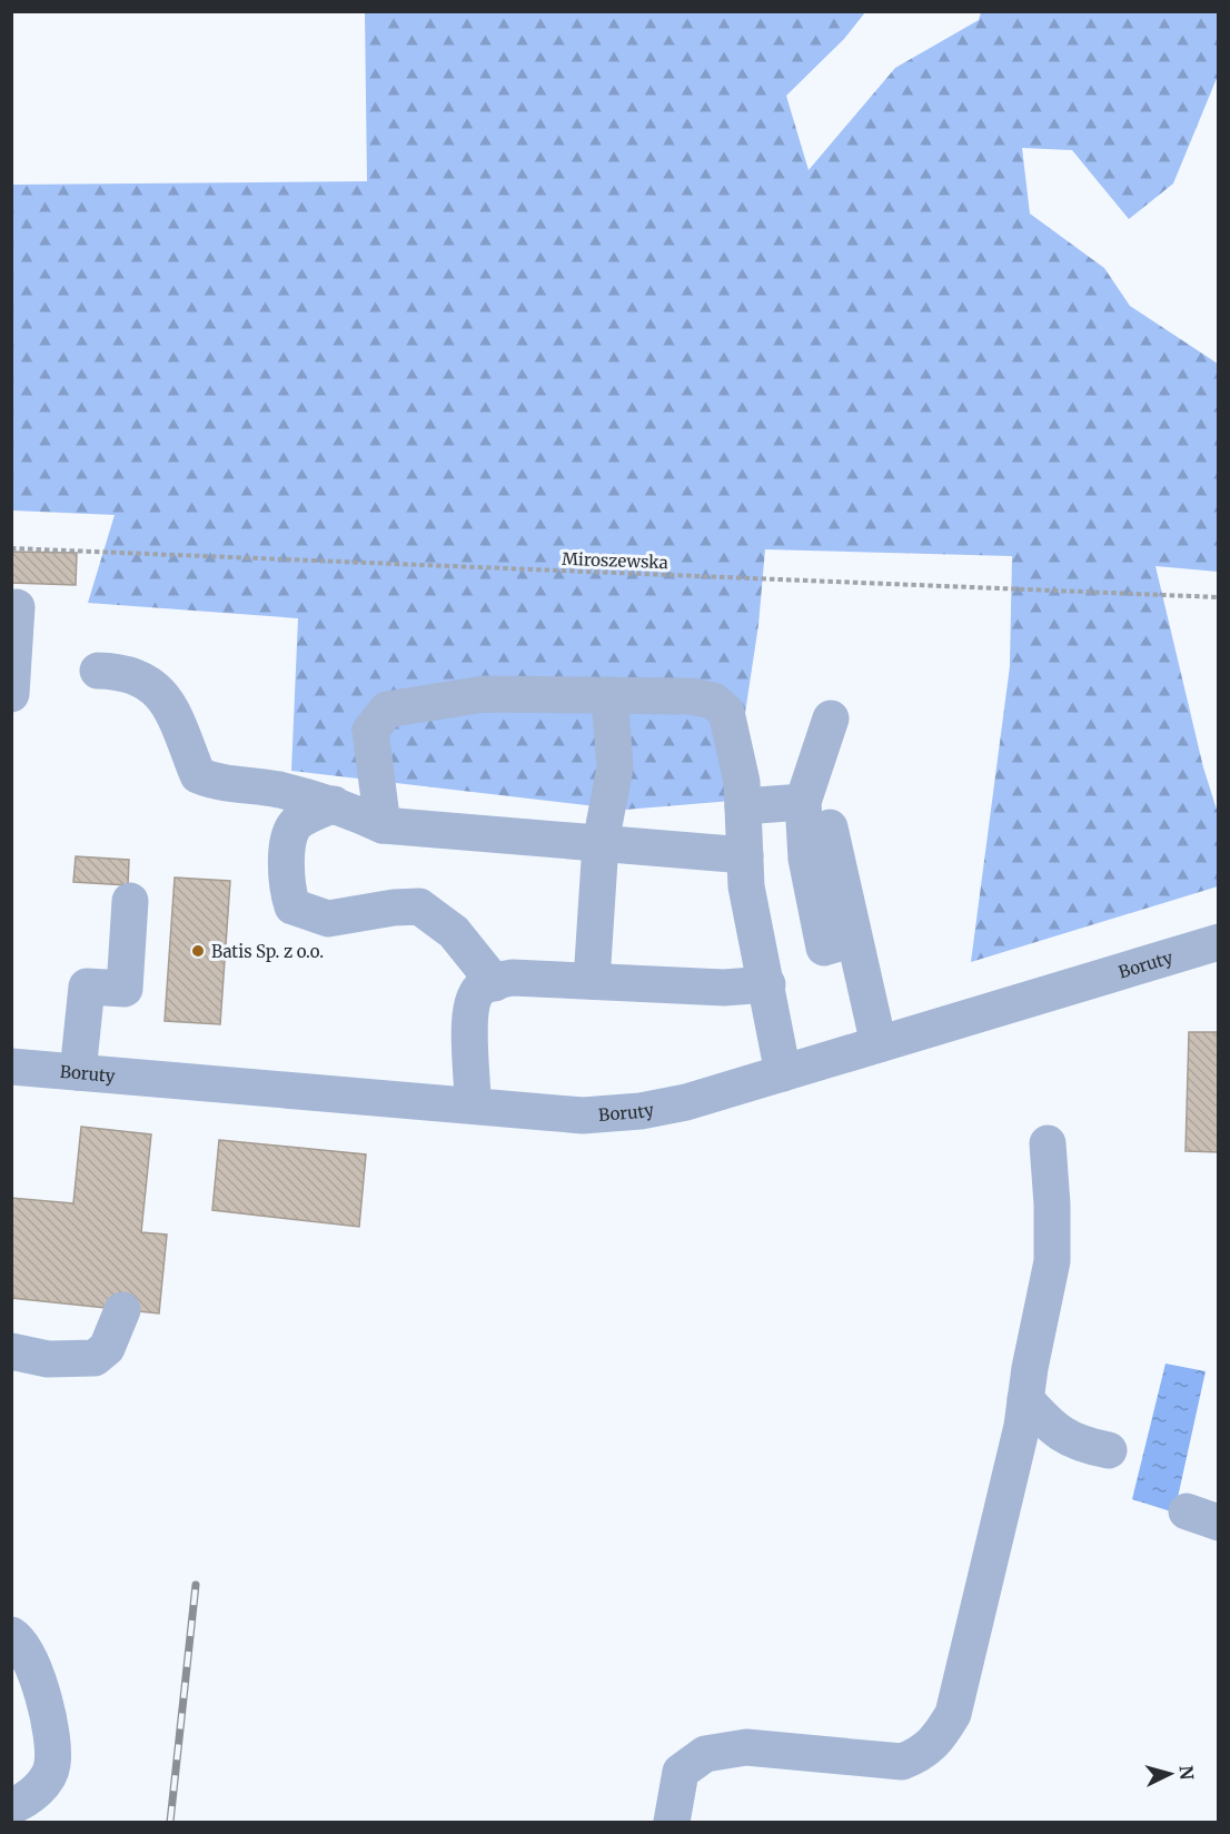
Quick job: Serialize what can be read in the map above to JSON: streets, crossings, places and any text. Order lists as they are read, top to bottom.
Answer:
{
  "streets": {
    "street": ["Boruty"],
    "path": ["Miroszewska"]
  },
  "places": ["Batis Sp. z o.o."],
  "north": "right"
}
